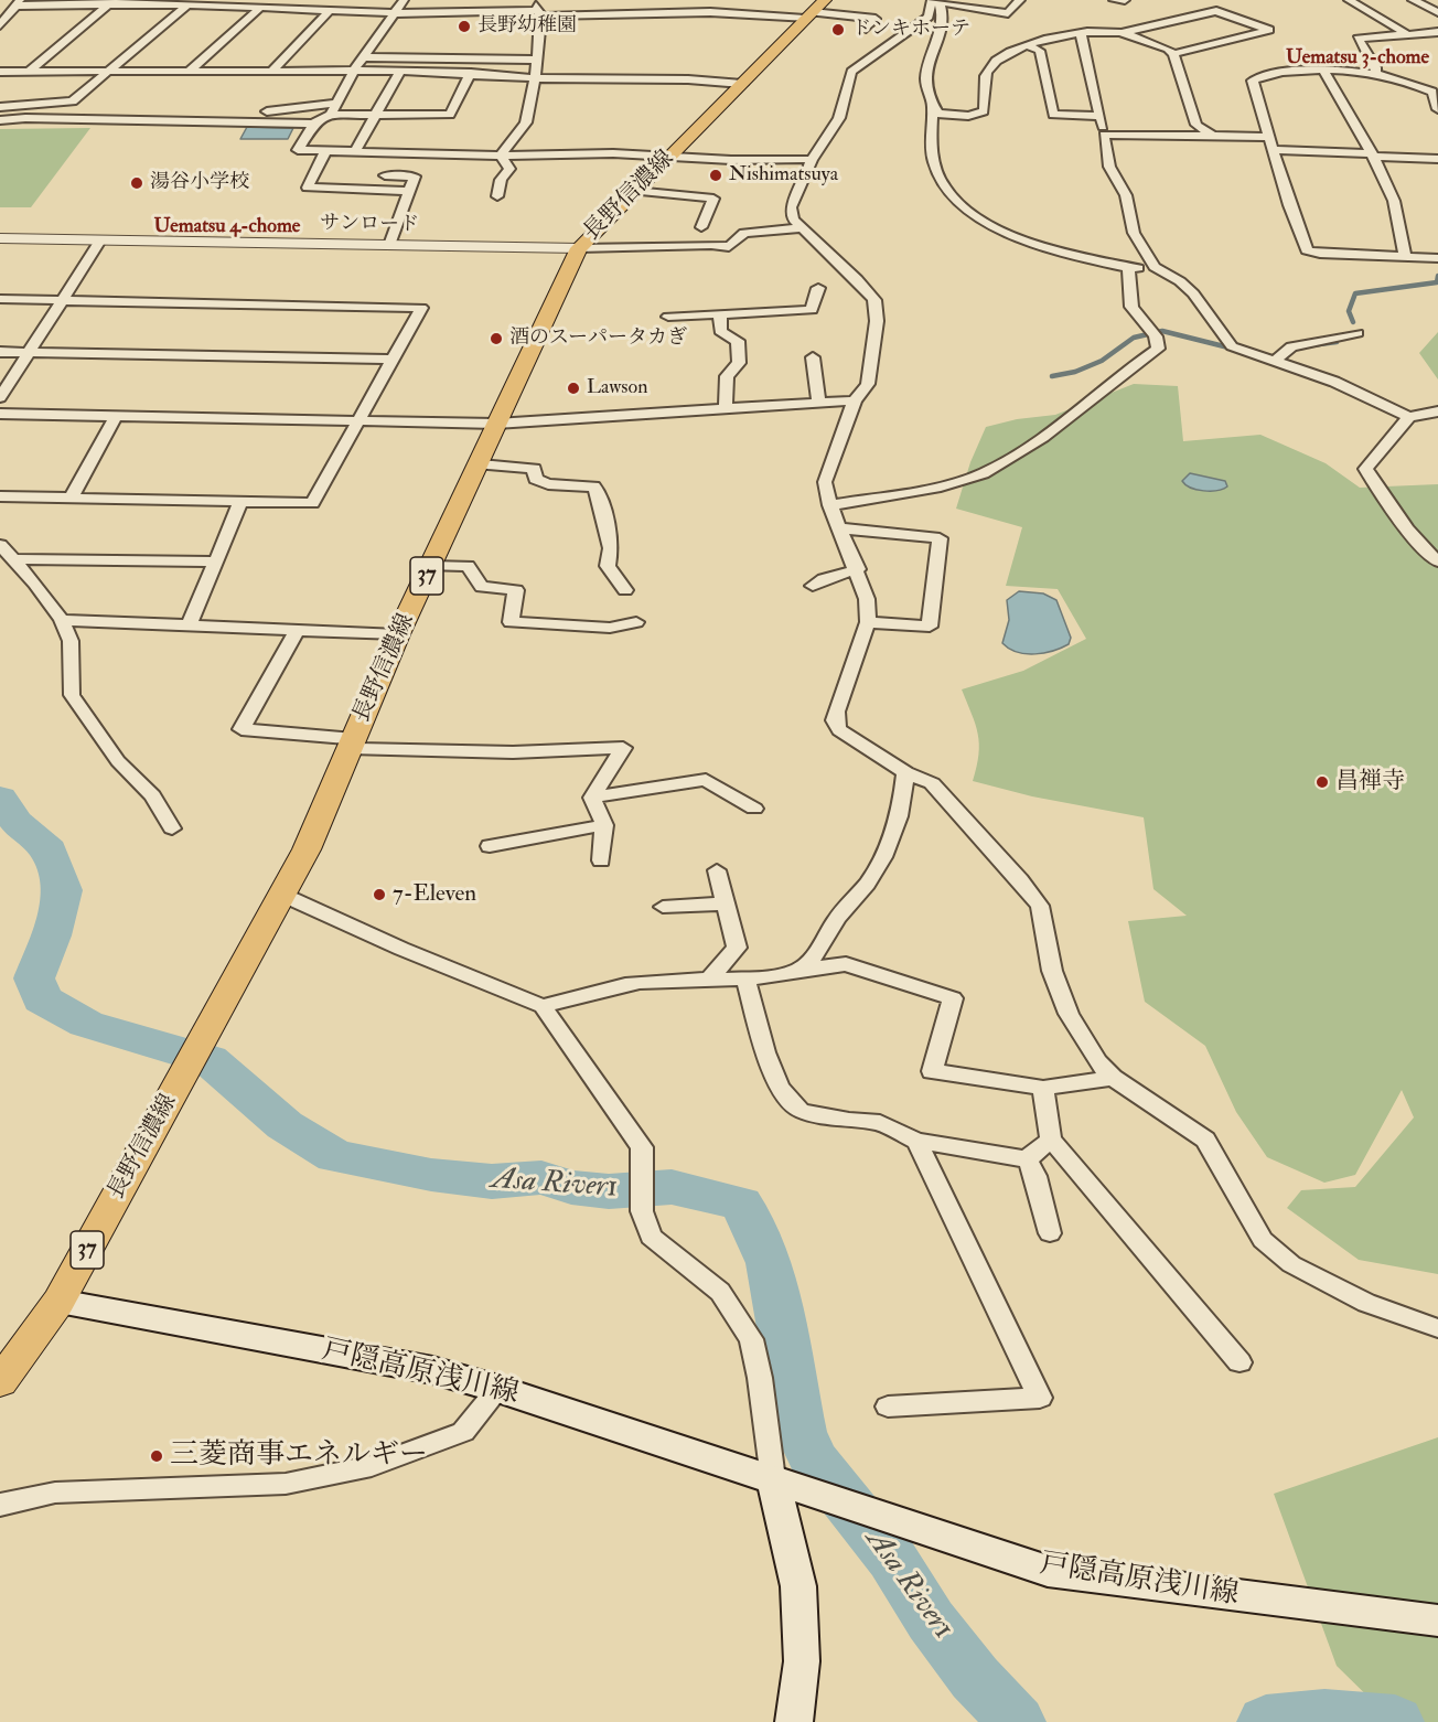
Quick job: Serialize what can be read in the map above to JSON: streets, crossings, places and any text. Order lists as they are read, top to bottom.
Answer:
{
  "streets": {
    "main road": ["長野信濃線", "37", "戸隠高原浅川線"],
    "street": ["サンロード"]
  },
  "crossings": [
    ["長野信濃線", "サンロード"],
    ["長野信濃線", "戸隠高原浅川線"]
  ],
  "districts": ["Uematsu 3-chome", "Uematsu 4-chome"],
  "water": ["Asa River1"],
  "places": [
    "長野幼稚園",
    "ドンキホーテ",
    "Nishimatsuya",
    "湯谷小学校",
    "酒のスーパータカぎ",
    "Lawson",
    "昌禅寺",
    "7-Eleven",
    "三菱商事エネルギー"
  ]
}
